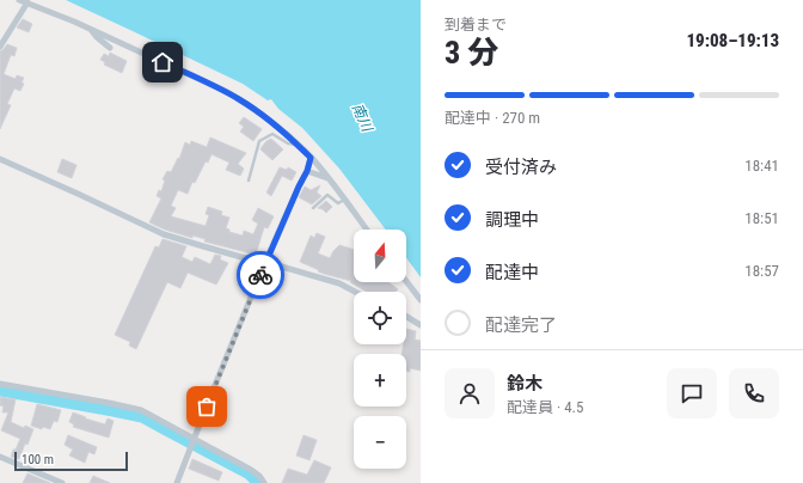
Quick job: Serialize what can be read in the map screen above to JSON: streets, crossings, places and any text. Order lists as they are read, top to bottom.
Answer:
{
  "water": ["南川"],
  "scale_bar": "100 m",
  "north": "top",
  "page": {
    "heading": ["3 分", "到着まで", "19:08–19:13"],
    "panel": ["鈴木", "配達員 · 4.5"],
    "bar": "配達中 · 270 m",
    "list": [
      ["受付済み", "18:41"],
      ["調理中", "18:51"],
      ["配達中", "18:57"],
      "配達完了"
    ],
    "map_buttons": ["+", "−"],
    "scale": "100 m"
  }
}
